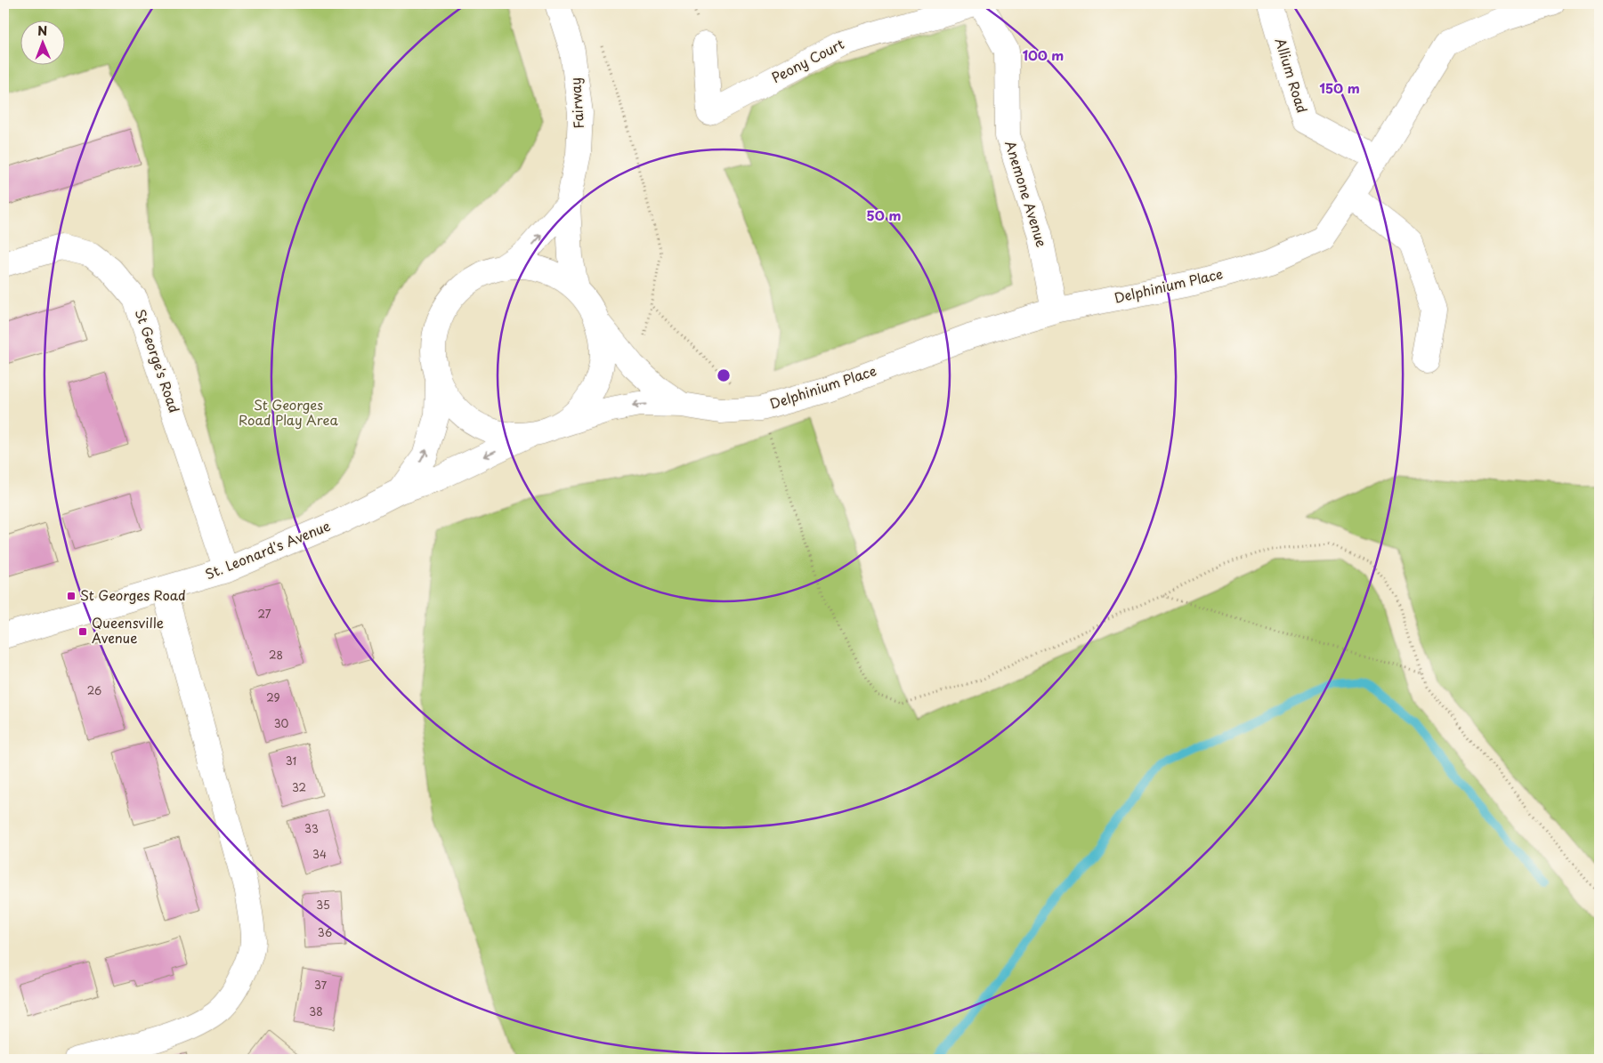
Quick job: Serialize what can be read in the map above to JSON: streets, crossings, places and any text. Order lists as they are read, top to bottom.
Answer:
{
  "streets": {
    "street": [
      "Peony Court",
      "Allium Road",
      "Fairway",
      "Anemone Avenue",
      "Delphinium Place",
      "St George's Road",
      "St. Leonard's Avenue"
    ]
  },
  "crossings": [
    ["Allium Road", "Delphinium Place"],
    ["Anemone Avenue", "Delphinium Place"],
    ["Delphinium Place", "St. Leonard's Avenue"],
    ["St George's Road", "St. Leonard's Avenue"]
  ],
  "parks": ["St Georges Road Play Area"],
  "places": {
    "transit": ["St Georges Road", "Queensville Avenue"]
  },
  "house_numbers": [
    "27",
    "28",
    "26",
    "29",
    "30",
    "31",
    "32",
    "33",
    "34",
    "35",
    "36",
    "37",
    "38"
  ],
  "north": "top",
  "rings": ["100 m", "150 m", "50 m"]
}
